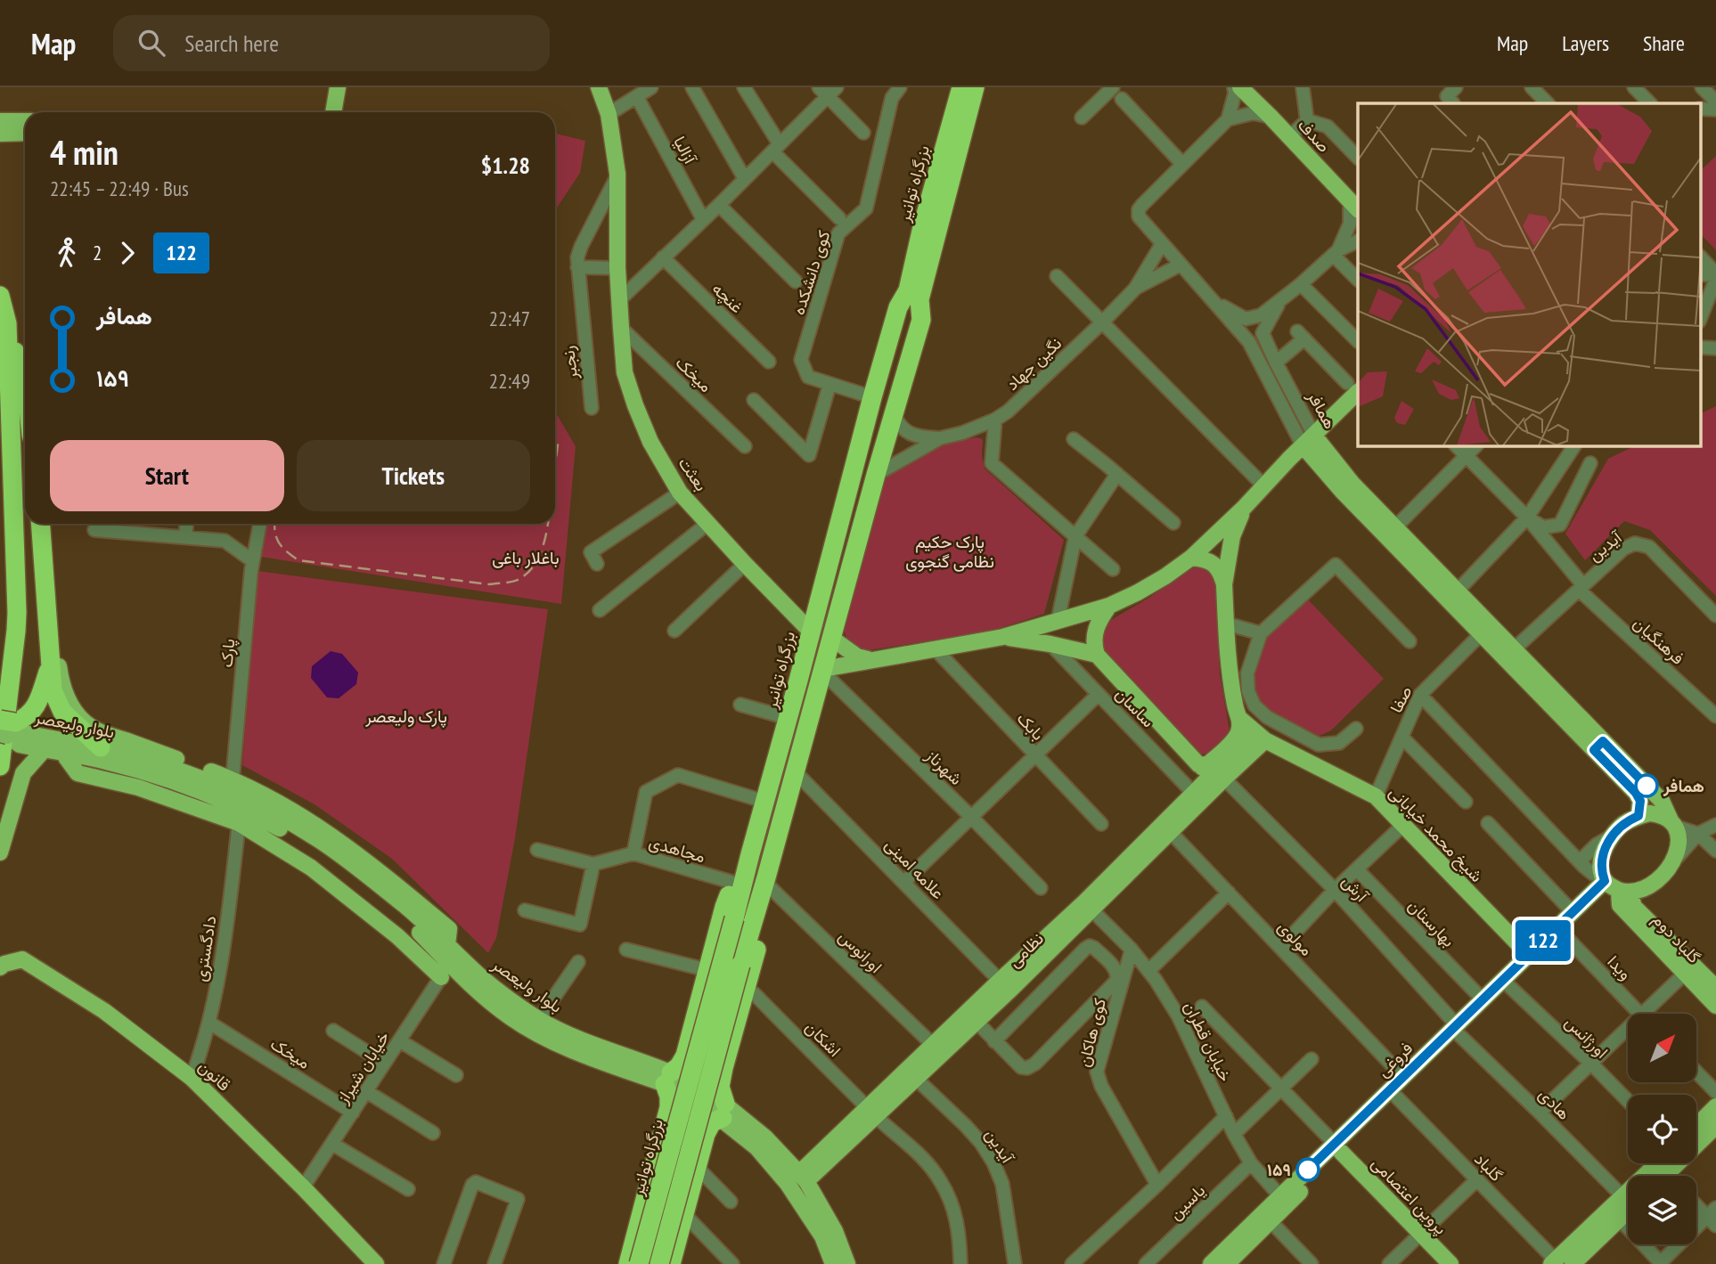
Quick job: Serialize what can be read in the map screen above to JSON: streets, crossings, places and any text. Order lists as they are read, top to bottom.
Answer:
{
  "streets": {
    "highway": ["بزرگراه توانیر"],
    "main road": [
      "صدف",
      "همافر",
      "بعثت",
      "بلوار ولیعصر",
      "شیخ محمد خیابانی",
      "گلباد دوم",
      "نظامی",
      "فروغى",
      "قانون",
      "پروین اعتصامى"
    ],
    "street": [
      "آزالیا",
      "کوی دانشکده",
      "غنچه",
      "رنجبر",
      "نگین جهاد",
      "میخک",
      "آیدین",
      "فرهنگیان",
      "پارک",
      "صفا",
      "ساسان",
      "بابک",
      "شهرناز",
      "مجاهدی",
      "علامه امینی",
      "آرش",
      "بهارستان",
      "مولوی",
      "دادگستری",
      "اورانوس",
      "ویدا",
      "کوی هاکان",
      "اورژانس",
      "اشکان",
      "خیابان قطران",
      "خیابان شیراز",
      "هادی",
      "گلباد",
      "یاسین"
    ]
  },
  "crossings": [
    ["صدف", "همافر"],
    ["بزرگراه توانیر", "کوی دانشکده"],
    ["بزرگراه توانیر", "بعثت"],
    ["بزرگراه توانیر", "شهرناز"],
    ["بزرگراه توانیر", "علامه امینی"],
    ["بزرگراه توانیر", "اورانوس"],
    ["رنجبر", "بعثت"],
    ["میخک", "بعثت"],
    ["میخک", "دادگستری"],
    ["میخک", "خیابان شیراز"],
    ["همافر", "آیدین"],
    ["همافر", "صفا"],
    ["همافر", "گلباد دوم"],
    ["همافر", "فروغى"],
    ["آیدین", "فرهنگیان"],
    ["آیدین", "نظامی"],
    ["پارک", "بلوار ولیعصر"],
    ["صفا", "شیخ محمد خیابانی"],
    ["ساسان", "نظامی"],
    ["بلوار ولیعصر", "نظامی"],
    ["بلوار ولیعصر", "خیابان شیراز"],
    ["شیخ محمد خیابانی", "نظامی"],
    ["شیخ محمد خیابانی", "فروغى"],
    ["علامه امینی", "نظامی"],
    ["آرش", "نظامی"],
    ["آرش", "فروغى"],
    ["آرش", "هادی"],
    ["بهارستان", "فروغى"],
    ["مولوی", "نظامی"],
    ["مولوی", "فروغى"],
    ["گلباد دوم", "فروغى"],
    ["دادگستری", "قانون"],
    ["نظامی", "اورانوس"],
    ["نظامی", "اشکان"],
    ["نظامی", "خیابان قطران"],
    ["ویدا", "فروغى"],
    ["کوی هاکان", "خیابان قطران"],
    ["اورژانس", "فروغى"],
    ["خیابان قطران", "فروغى"],
    ["خیابان قطران", "یاسین"],
    ["فروغى", "هادی"],
    ["فروغى", "گلباد"],
    ["فروغى", "پروین اعتصامى"],
    ["خیابان شیراز", "قانون"]
  ],
  "parks": ["پارک حکیم نظامی گنجوی", "باغلار باغی", "پارک ولیعصر"],
  "places": ["همافر", "۱۵۹"],
  "lines": ["bus line 122"],
  "north": "top right",
  "page": {
    "header": "Map",
    "search": "Search here",
    "nav": ["Map", "Layers", "Share"],
    "on_map": "122",
    "heading": ["4 min", "22:45 – 22:49 · Bus", "$1.28"],
    "legs": ["2", "122"],
    "list": [
      {
        "name": "همافر",
        "value": "22:47"
      },
      {
        "name": "۱۵۹",
        "value": "22:49"
      }
    ],
    "buttons": ["Start", "Tickets"]
  }
}
